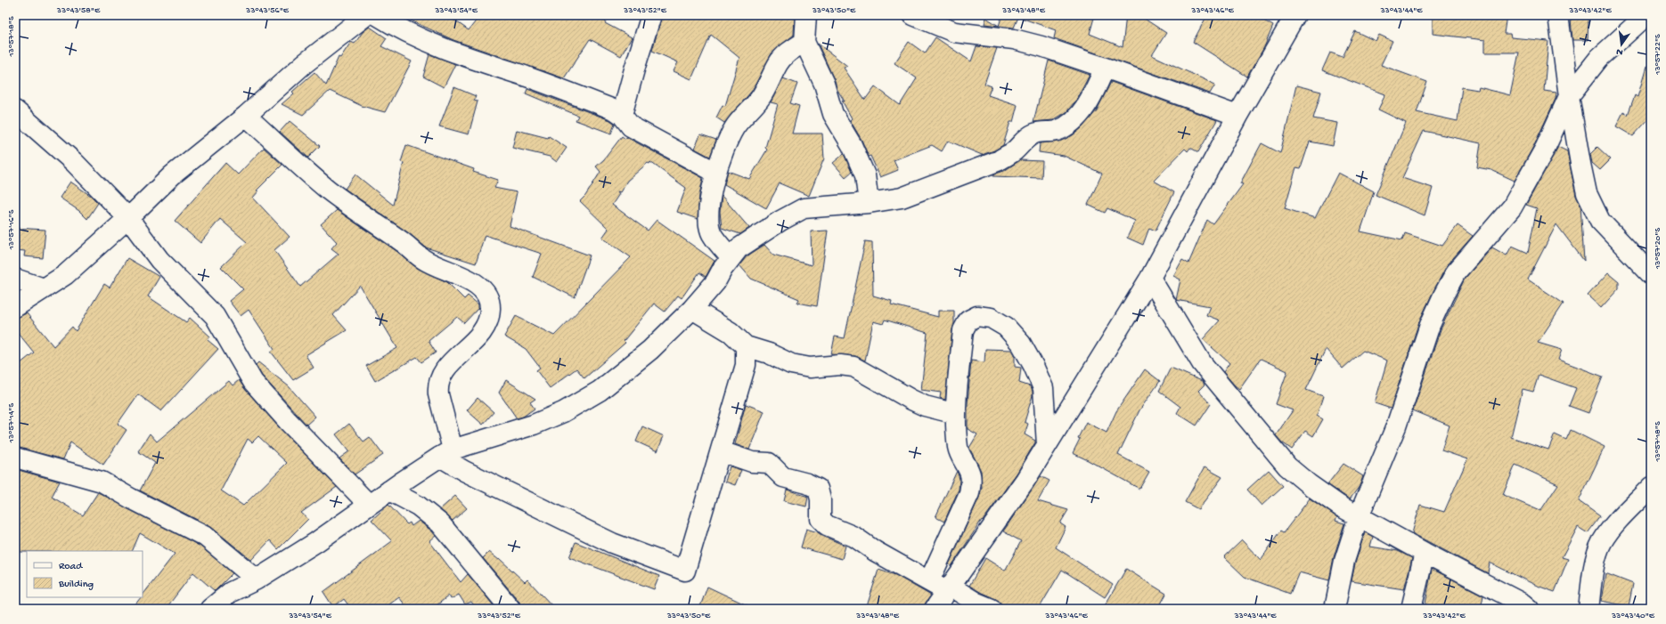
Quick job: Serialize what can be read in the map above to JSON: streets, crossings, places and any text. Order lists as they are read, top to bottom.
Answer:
{
  "legend": ["Road", "Building"],
  "north": "bottom",
  "coordinates": [
    "33°43'58\"E",
    "33°43'56\"E",
    "33°43'54\"E",
    "33°43'52\"E",
    "33°43'50\"E",
    "33°43'48\"E",
    "33°43'46\"E",
    "33°43'44\"E",
    "33°43'42\"E",
    "13°57'18\"S",
    "13°57'22\"S",
    "13°57'16\"S",
    "13°57'20\"S",
    "13°57'14\"S",
    "33°43'40\"E"
  ]
}
